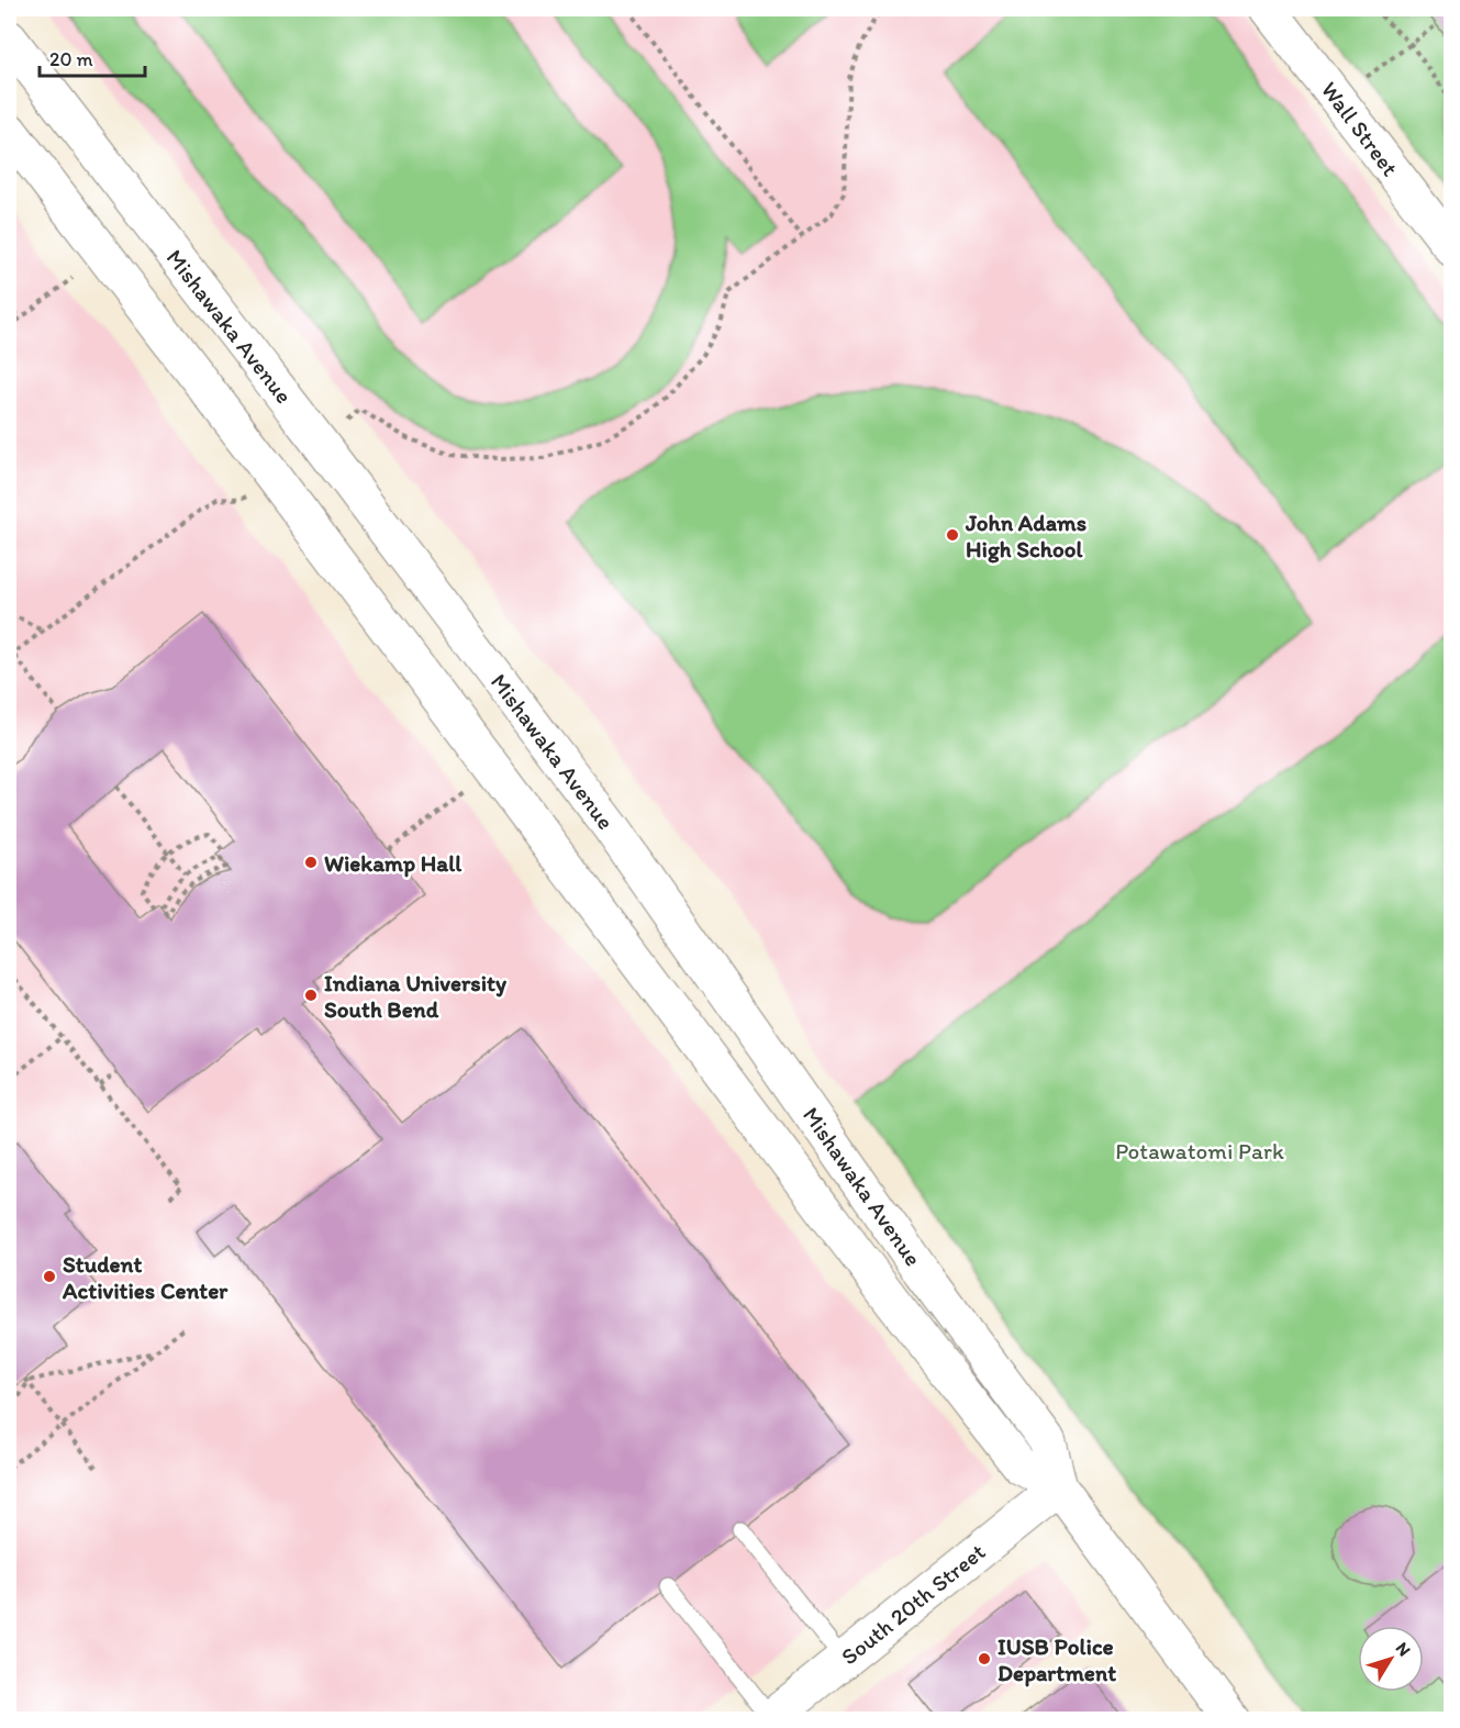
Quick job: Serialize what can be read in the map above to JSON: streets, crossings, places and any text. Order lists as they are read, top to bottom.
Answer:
{
  "streets": {
    "main road": ["Wall Street", "Mishawaka Avenue", "South 20th Street"]
  },
  "crossings": [
    ["Mishawaka Avenue", "South 20th Street"]
  ],
  "parks": ["Potawatomi Park"],
  "places": [
    "John Adams High School",
    "Wiekamp Hall",
    "Indiana University South Bend",
    "Student Activities Center",
    "IUSB Police Department"
  ],
  "scale_bar": "20 m",
  "north": "top right"
}
